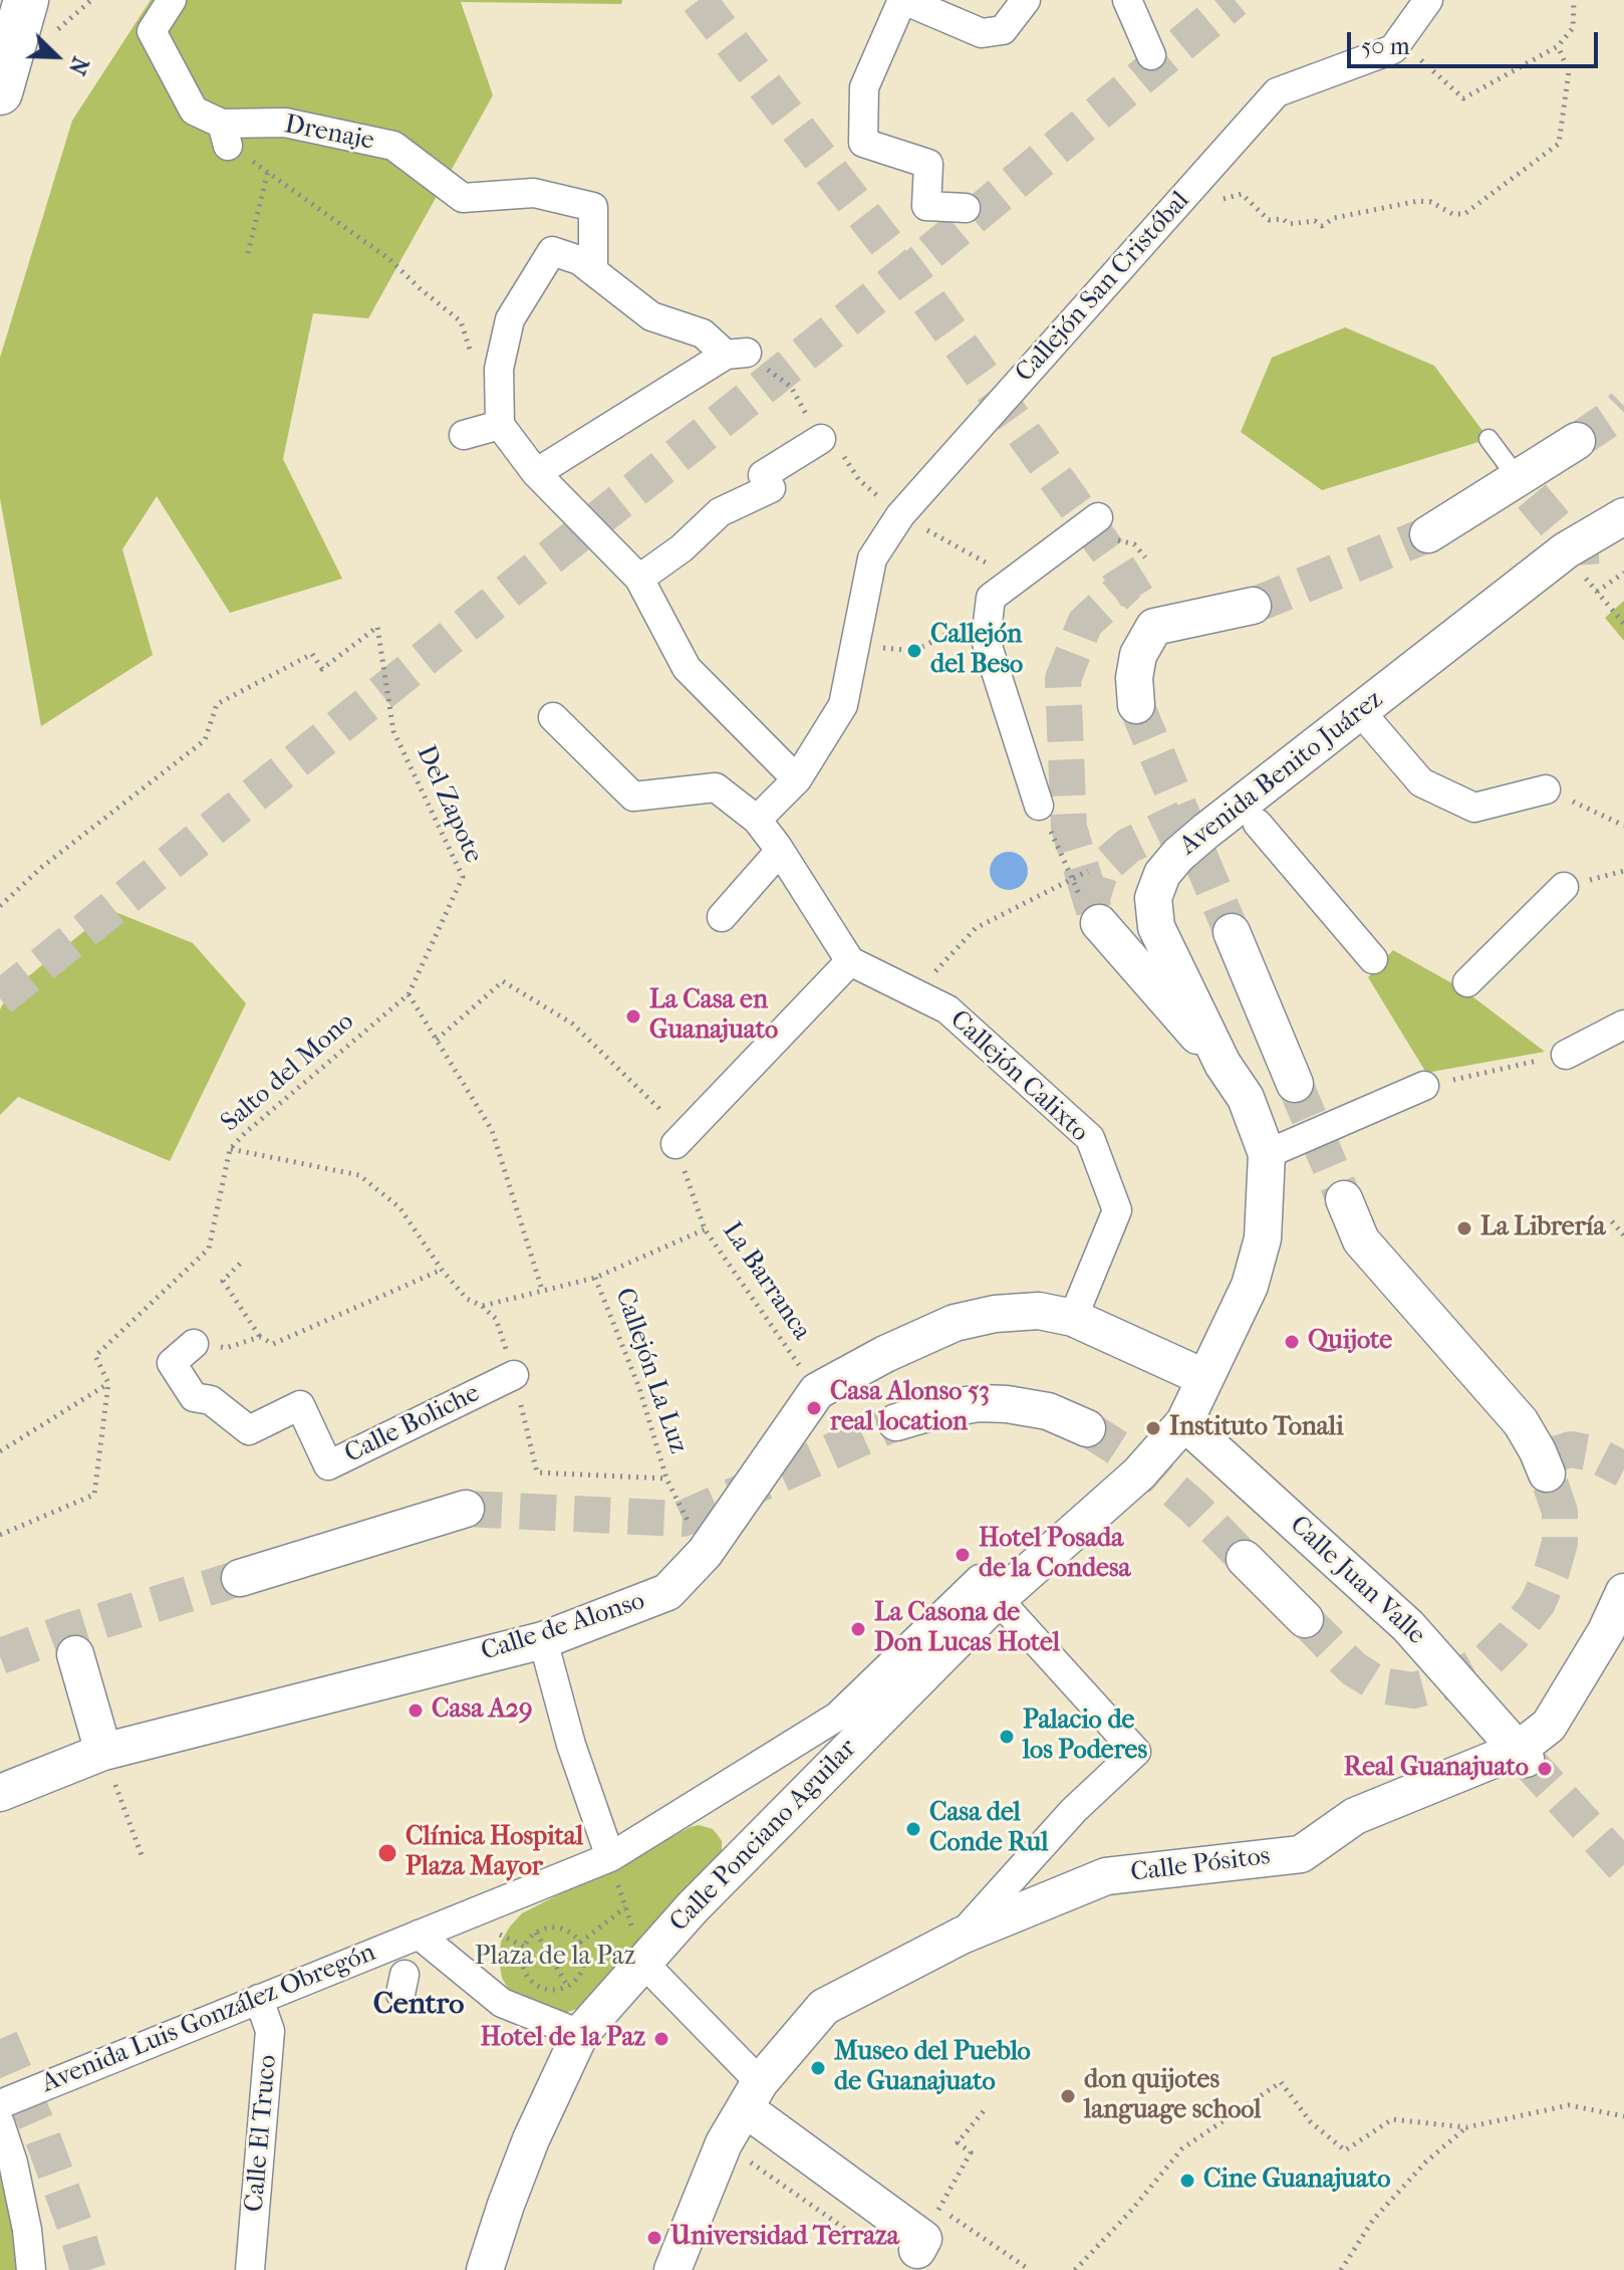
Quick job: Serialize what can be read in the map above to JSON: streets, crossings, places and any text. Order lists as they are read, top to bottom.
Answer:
{
  "streets": {
    "street": [
      "Drenaje",
      "Callejón San Cristóbal",
      "Avenida Benito Juárez",
      "Callejón Calixto",
      "Calle Boliche",
      "Calle Juan Valle",
      "Calle de Alonso",
      "Calle Ponciano Aguilar",
      "Calle Pósitos",
      "Avenida Luis González Obregón",
      "Calle El Truco"
    ],
    "path": [
      "Del Zapote",
      "Salto del Mono",
      "La Barranca",
      "Callejón La Luz"
    ]
  },
  "crossings": [
    ["Avenida Benito Juárez", "Calle Juan Valle"],
    ["Avenida Benito Juárez", "Calle de Alonso"],
    ["Avenida Benito Juárez", "Calle Ponciano Aguilar"],
    ["Del Zapote", "Salto del Mono"],
    ["Callejón Calixto", "Calle de Alonso"],
    ["La Barranca", "Calle de Alonso"],
    ["Callejón La Luz", "Calle Boliche"],
    ["Calle Juan Valle", "Calle Pósitos"],
    ["Avenida Luis González Obregón", "Calle El Truco"]
  ],
  "districts": ["Centro"],
  "parks": ["Plaza de la Paz"],
  "places": [
    "Callejón del Beso",
    "La Casa en Guanajuato",
    "La Librería",
    "Quijote",
    "Casa Alonso 53 real location",
    "Instituto Tonali",
    "Hotel Posada de la Condesa",
    "La Casona de Don Lucas Hotel",
    "Casa A29",
    "Palacio de los Poderes",
    "Real Guanajuato",
    "Casa del Conde Rul",
    "Clínica Hospital Plaza Mayor",
    "Hotel de la Paz",
    "Museo del Pueblo de Guanajuato",
    "don quijotes language school",
    "Cine Guanajuato",
    "Universidad Terraza"
  ],
  "scale_bar": "50 m",
  "north": "bottom right"
}
